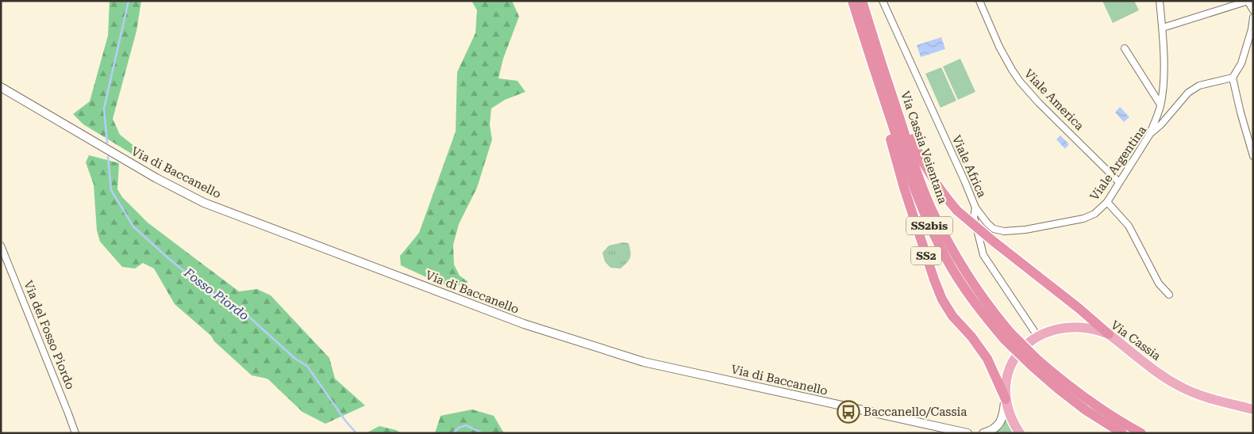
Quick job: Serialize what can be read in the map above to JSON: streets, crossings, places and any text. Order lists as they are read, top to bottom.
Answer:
{
  "streets": {
    "highway": ["Via Cassia Veientana", "SS2bis", "SS2"],
    "main road": ["Via Cassia"],
    "street": [
      "Viale America",
      "Viale Argentina",
      "Viale Africa",
      "Via di Baccanello",
      "Via del Fosso Piordo"
    ]
  },
  "crossings": [
    ["Viale America", "Viale Argentina"],
    ["Via Cassia Veientana", "SS2"],
    ["Viale Argentina", "Viale Africa"],
    ["Viale Africa", "Via Cassia"],
    ["SS2", "Via Cassia"]
  ],
  "water": ["Fosso Piordo"],
  "places": {
    "bus stop": ["Baccanello/Cassia"]
  }
}
